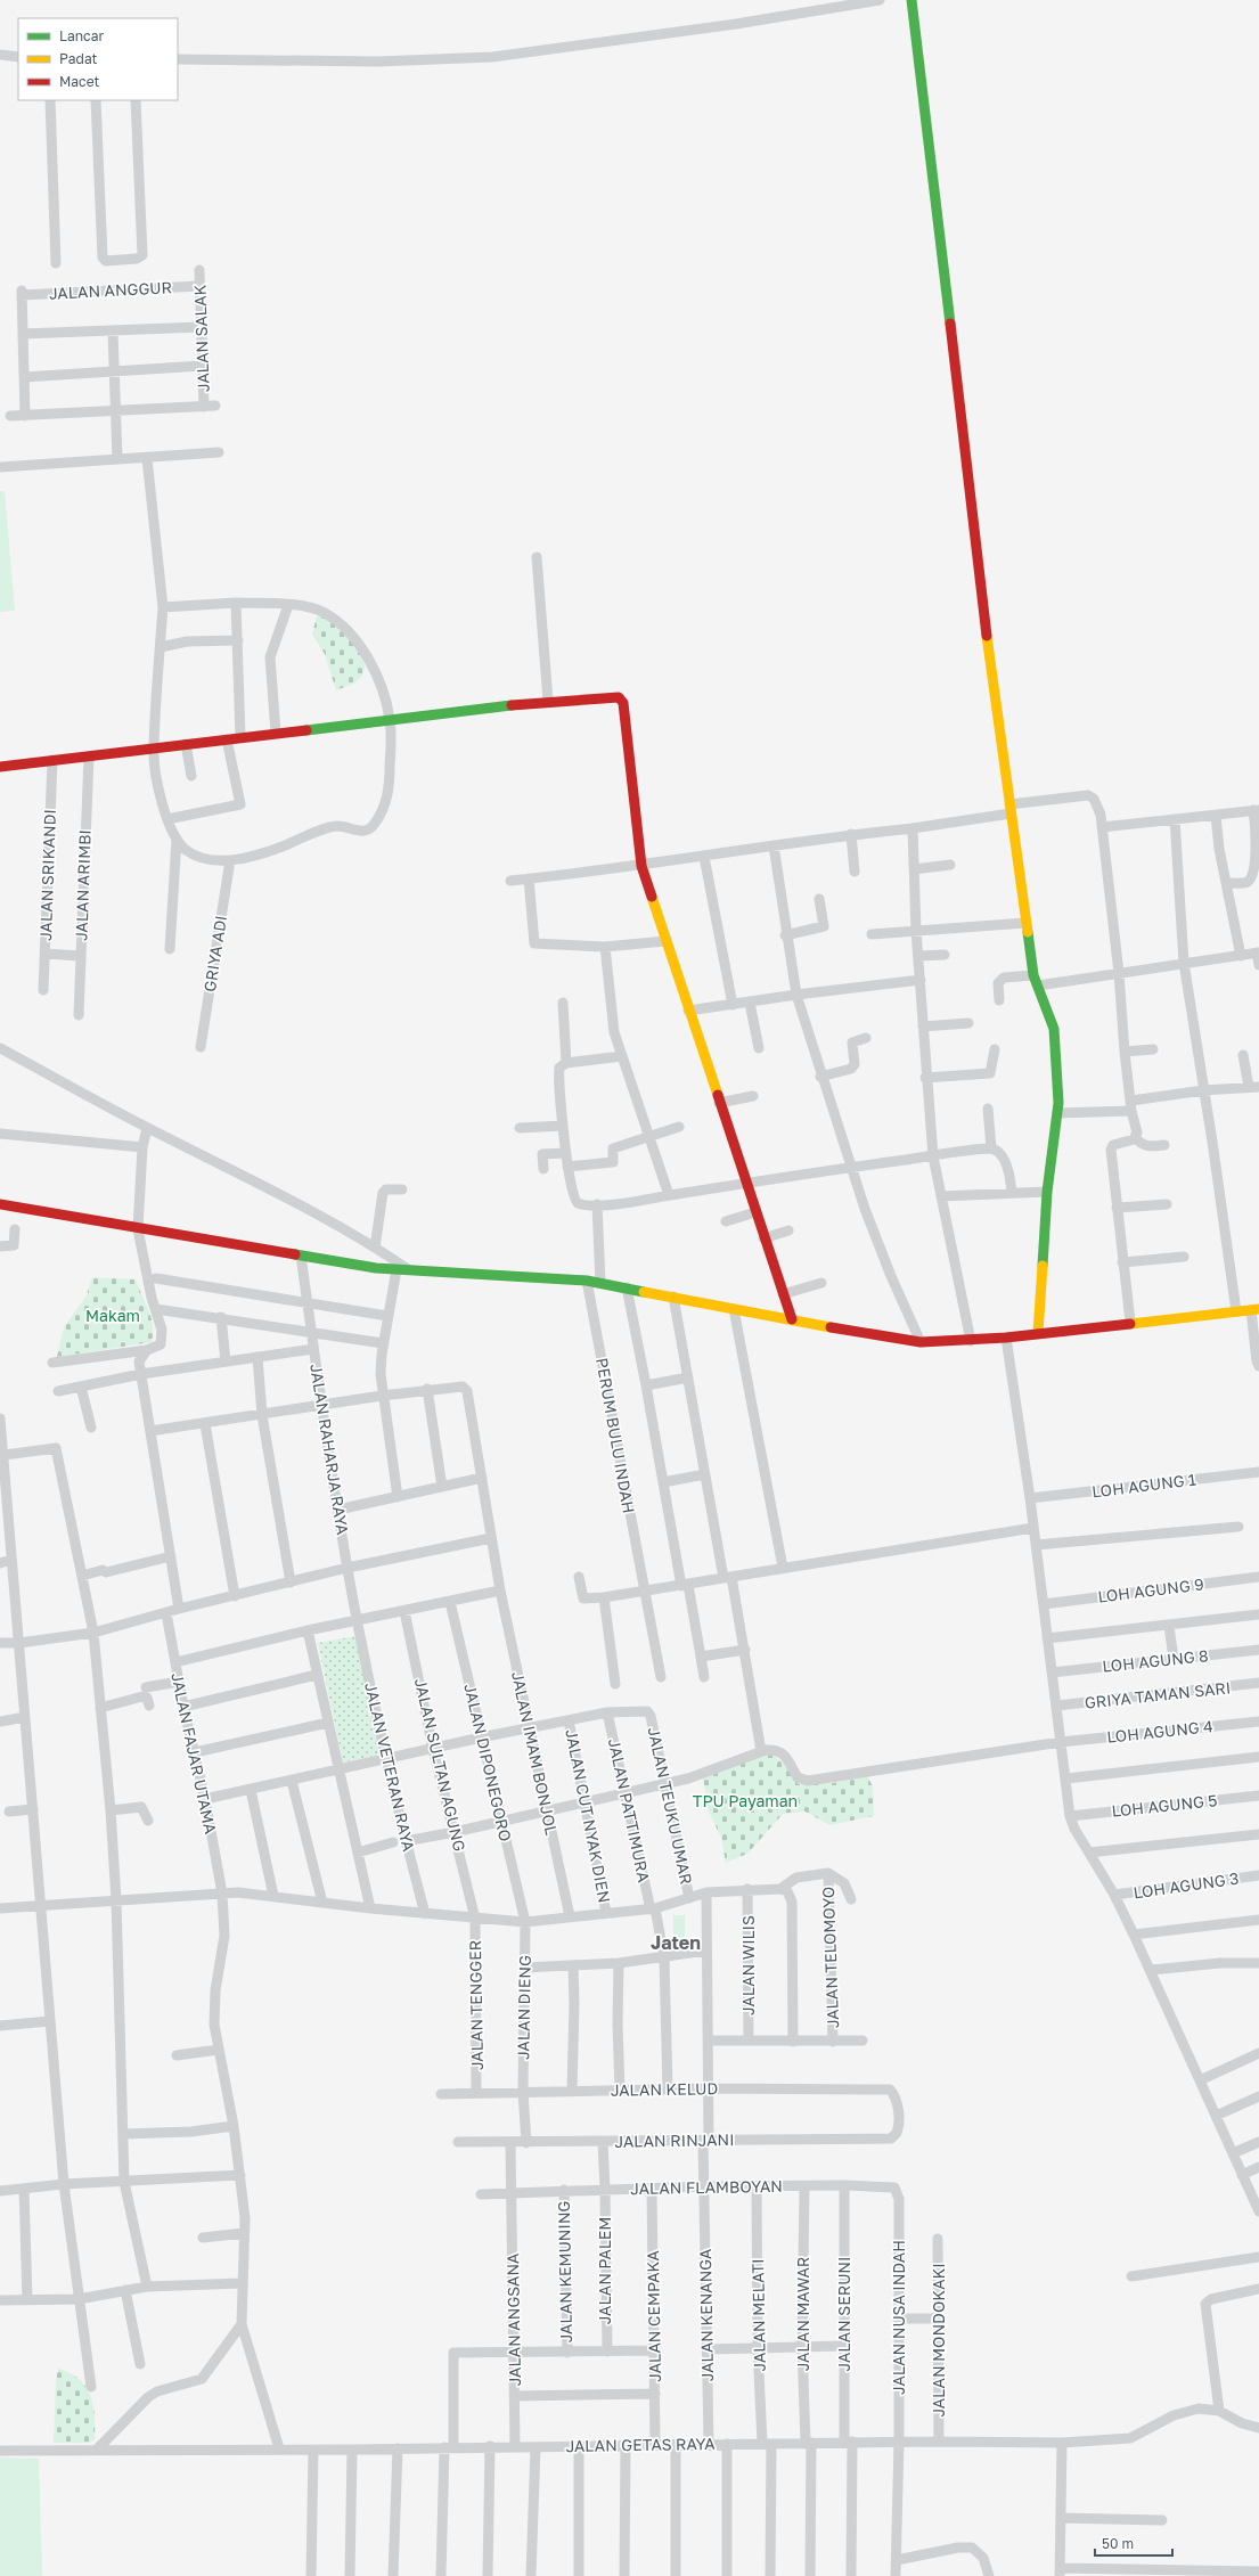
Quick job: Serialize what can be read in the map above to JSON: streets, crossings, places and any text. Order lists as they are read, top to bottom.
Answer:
{
  "streets": {
    "street": [
      "JALAN ANGGUR",
      "JALAN SALAK",
      "JALAN SRIKANDI",
      "JALAN ARIMBI",
      "GRIYA ADI",
      "PERUM BULU INDAH",
      "JALAN RAHARJA RAYA",
      "LOH AGUNG 1",
      "LOH AGUNG 9",
      "LOH AGUNG 8",
      "GRIYA TAMAN SARI",
      "LOH AGUNG 4",
      "JALAN FAJAR UTAMA",
      "JALAN IMAM BONJOL",
      "JALAN DIPONEGORO",
      "JALAN SULTAN AGUNG",
      "JALAN VETERAN RAYA",
      "JALAN TEUKU UMAR",
      "LOH AGUNG 5",
      "JALAN PATTIMURA",
      "JALAN CUT NYAK DIEN",
      "LOH AGUNG 3",
      "JALAN TELOMOYO",
      "JALAN WILIS",
      "JALAN TENGGER",
      "JALAN DIENG",
      "JALAN KELUD",
      "JALAN RINJANI",
      "JALAN FLAMBOYAN",
      "JALAN PALEM",
      "JALAN KEMUNING",
      "JALAN MAWAR",
      "JALAN SERUNI",
      "JALAN KENANGA",
      "JALAN MELATI",
      "JALAN CEMPAKA",
      "JALAN NUSA INDAH",
      "JALAN ANGSANA",
      "JALAN MONDOKAKI",
      "JALAN GETAS RAYA"
    ]
  },
  "crossings": [
    ["JALAN ANGGUR", "JALAN SALAK"],
    ["JALAN RAHARJA RAYA", "JALAN VETERAN RAYA"],
    ["JALAN FAJAR UTAMA", "JALAN GETAS RAYA"],
    ["JALAN DIPONEGORO", "JALAN DIENG"],
    ["JALAN SULTAN AGUNG", "JALAN TENGGER"],
    ["JALAN TEUKU UMAR", "JALAN PATTIMURA"],
    ["JALAN PATTIMURA", "JALAN KELUD"],
    ["JALAN TENGGER", "JALAN KELUD"],
    ["JALAN DIENG", "JALAN KELUD"],
    ["JALAN DIENG", "JALAN RINJANI"],
    ["JALAN KELUD", "JALAN RINJANI"],
    ["JALAN KELUD", "JALAN KENANGA"],
    ["JALAN RINJANI", "JALAN PALEM"],
    ["JALAN RINJANI", "JALAN KENANGA"],
    ["JALAN RINJANI", "JALAN ANGSANA"],
    ["JALAN FLAMBOYAN", "JALAN PALEM"],
    ["JALAN FLAMBOYAN", "JALAN KEMUNING"],
    ["JALAN FLAMBOYAN", "JALAN MAWAR"],
    ["JALAN FLAMBOYAN", "JALAN SERUNI"],
    ["JALAN FLAMBOYAN", "JALAN KENANGA"],
    ["JALAN FLAMBOYAN", "JALAN MELATI"],
    ["JALAN FLAMBOYAN", "JALAN CEMPAKA"],
    ["JALAN FLAMBOYAN", "JALAN NUSA INDAH"],
    ["JALAN FLAMBOYAN", "JALAN ANGSANA"],
    ["JALAN MAWAR", "JALAN GETAS RAYA"],
    ["JALAN SERUNI", "JALAN GETAS RAYA"],
    ["JALAN KENANGA", "JALAN GETAS RAYA"],
    ["JALAN MELATI", "JALAN GETAS RAYA"],
    ["JALAN CEMPAKA", "JALAN GETAS RAYA"],
    ["JALAN NUSA INDAH", "JALAN GETAS RAYA"],
    ["JALAN ANGSANA", "JALAN GETAS RAYA"],
    ["JALAN MONDOKAKI", "JALAN GETAS RAYA"]
  ],
  "districts": ["Jaten"],
  "parks": ["Makam", "TPU Payaman"],
  "legend": ["Lancar", "Padat", "Macet"],
  "scale_bar": "50 m"
}
